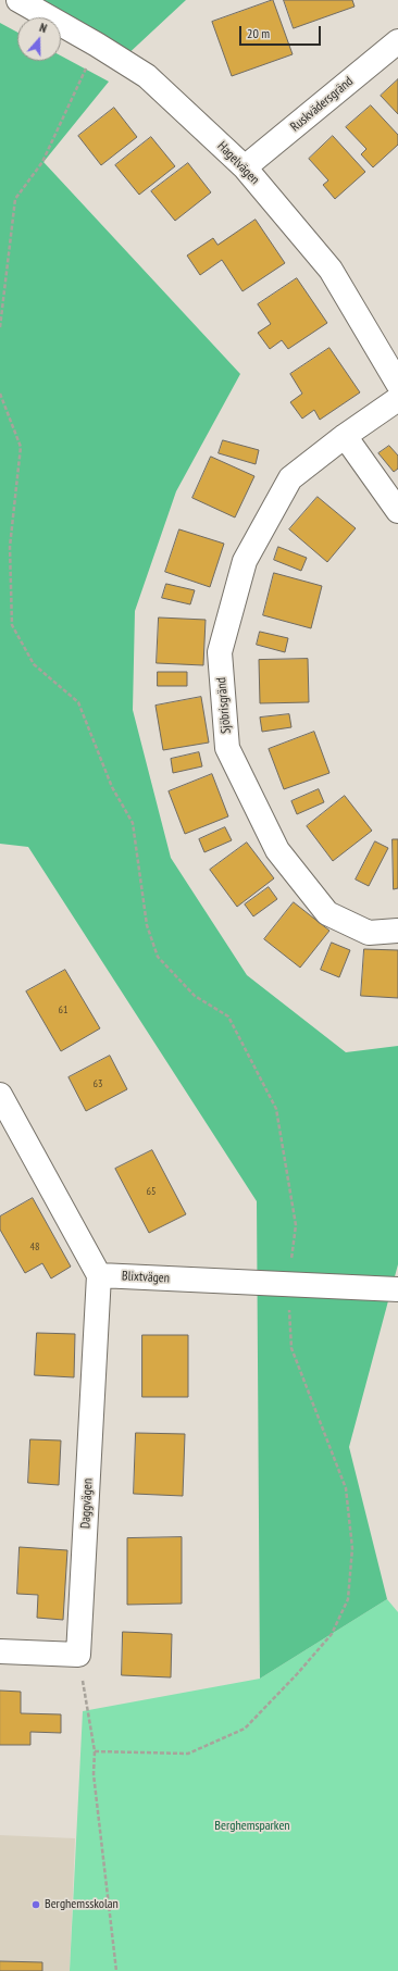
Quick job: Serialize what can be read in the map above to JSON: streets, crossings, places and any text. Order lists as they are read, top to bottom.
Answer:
{
  "streets": {
    "street": [
      "Ruskvädersgränd",
      "Hagelvägen",
      "Sjöbrisgränd",
      "Blixtvägen",
      "Daggvägen"
    ]
  },
  "crossings": [
    ["Ruskvädersgränd", "Hagelvägen"],
    ["Blixtvägen", "Daggvägen"]
  ],
  "parks": ["Berghemsparken"],
  "places": ["Berghemsskolan"],
  "house_numbers": [
    "61",
    "63",
    "65",
    "48"
  ],
  "scale_bar": "20 m",
  "north": "top"
}
